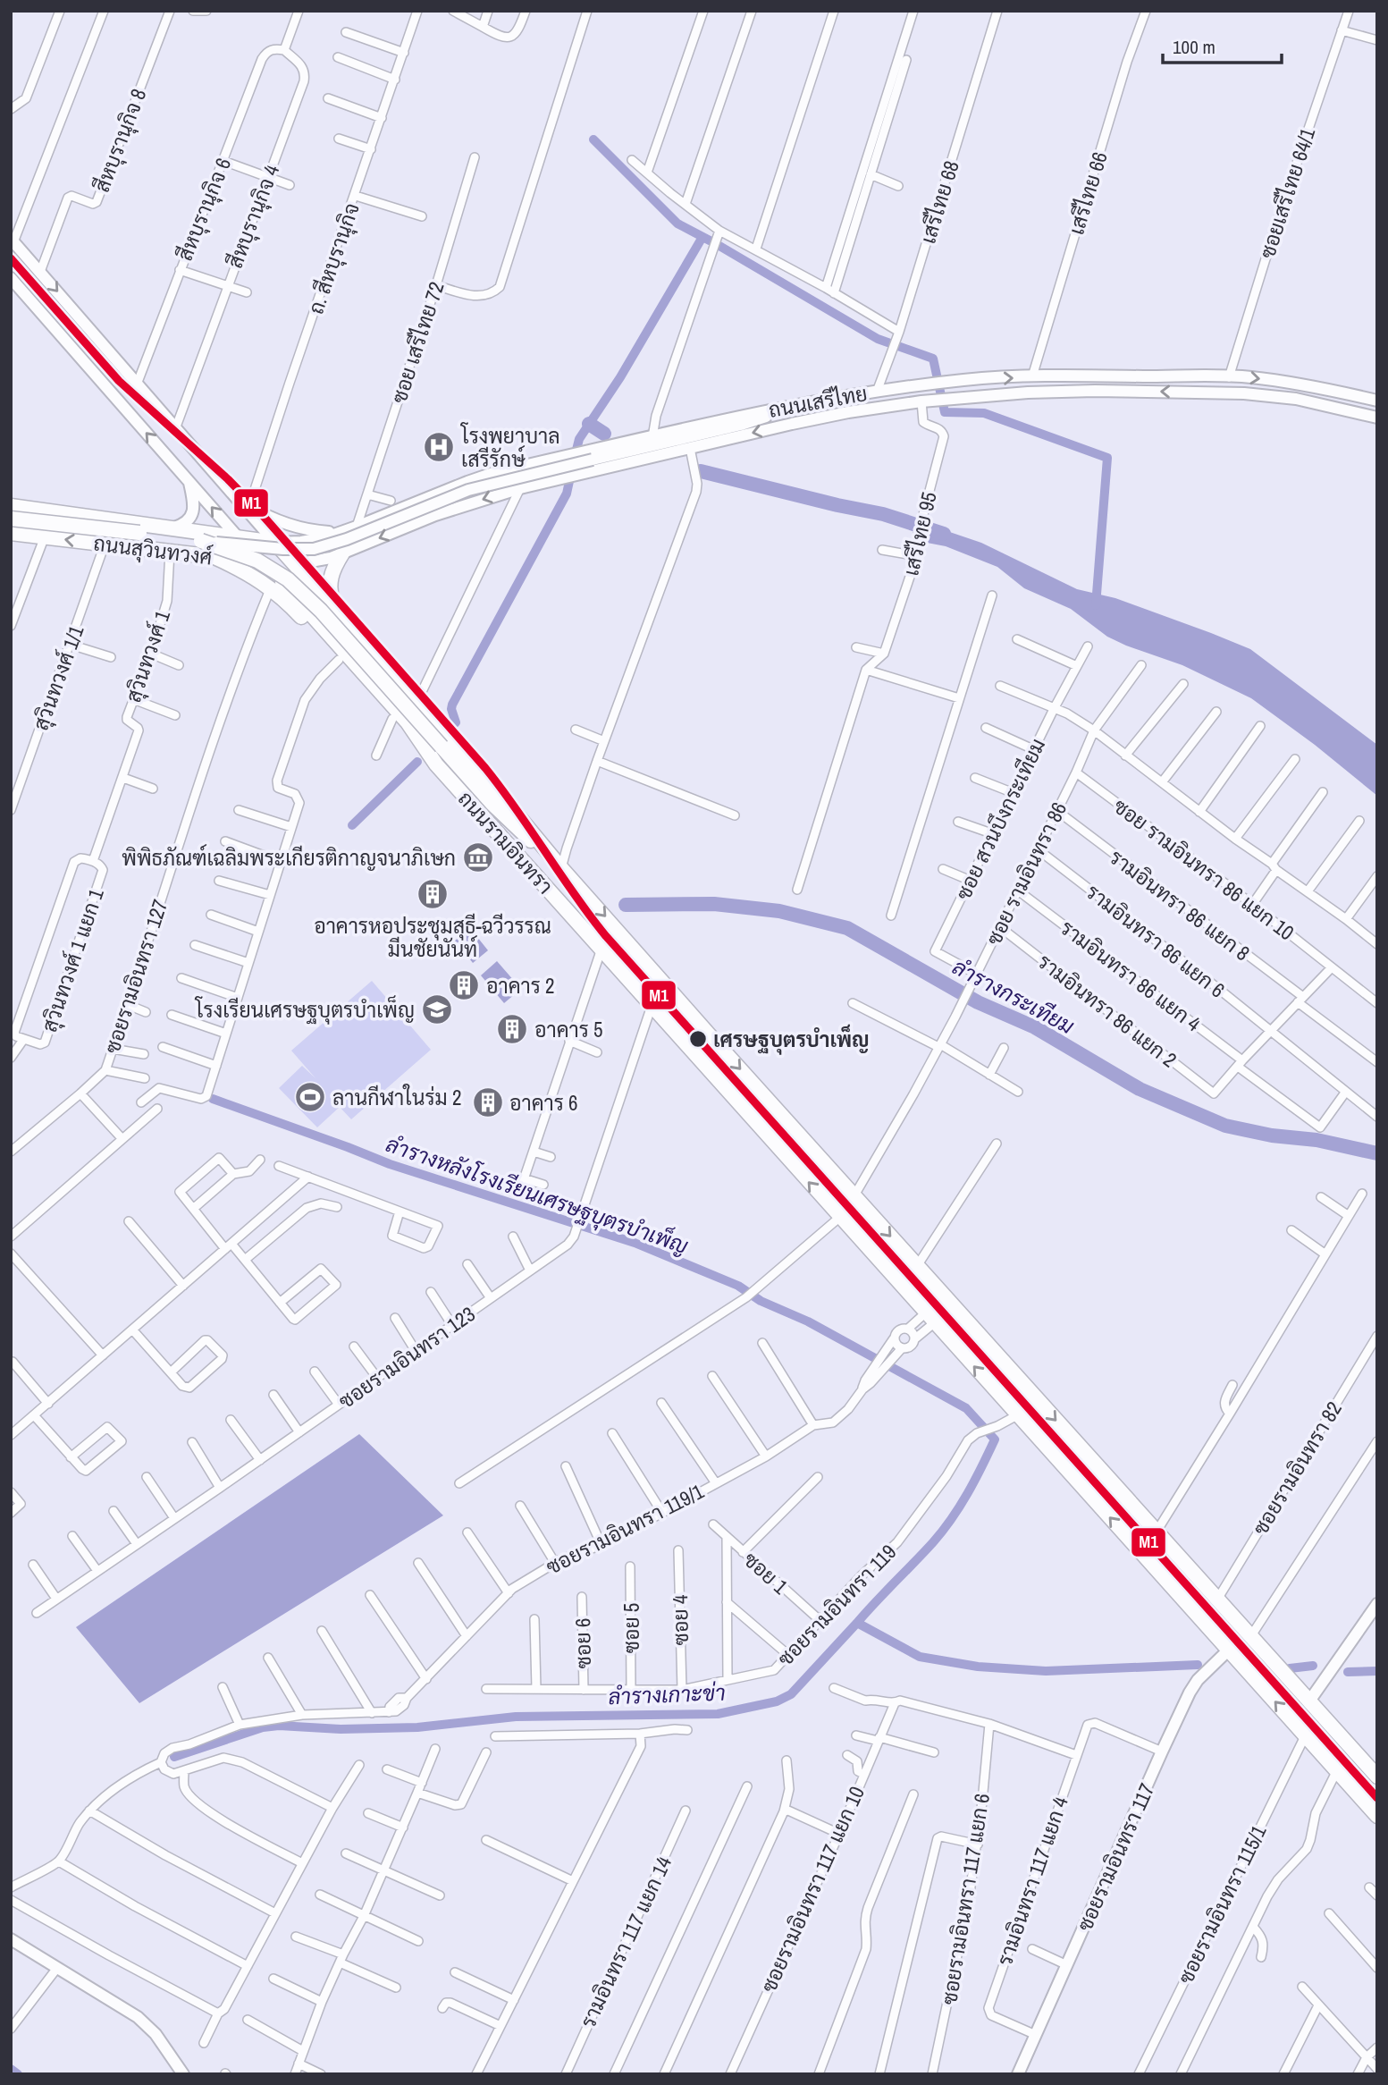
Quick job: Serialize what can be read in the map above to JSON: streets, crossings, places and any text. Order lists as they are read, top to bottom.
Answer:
{
  "streets": {
    "highway": ["ถนนสุวินทวงศ์", "ถนนรามอินทรา"],
    "main road": ["ถนนเสรีไทย", "ซอยรามอินทรา 117"],
    "street": [
      "สีหบุรานุกิจ 8",
      "เสรีไทย 66",
      "ซอยเสรีไทย 64/1",
      "เสรีไทย 68",
      "สีหบุรานุกิจ 6",
      "สีหบุรานุกิจ 4",
      "ถ. สีหบุรานุกิจ",
      "ซอย เสรีไทย 72",
      "เสรีไทย 95",
      "สุวินทวงศ์ 1",
      "สุวินทวงศ์ 1/1",
      "ซอย สวนบึงกระเทียม",
      "ซอย รามอินทรา 86 แยก 10",
      "ซอย รามอินทรา 86",
      "รามอินทรา 86 แยก 8",
      "รามอินทรา 86 แยก 6",
      "สุวินทวงศ์ 1 แยก 1",
      "รามอินทรา 86 แยก 4",
      "ซอยรามอินทรา 127",
      "รามอินทรา 86 แยก 2",
      "ซอยรามอินทรา 123",
      "ซอยรามอินทรา 82",
      "ซอยรามอินทรา 119/1",
      "ซอย 1",
      "ซอยรามอินทรา 119",
      "ซอย 4",
      "ซอย 5",
      "ซอย 6",
      "รามอินทรา 117 แยก 4",
      "ซอยรามอินทรา 117 แยก 10",
      "ซอยรามอินทรา 117 แยก 6",
      "ซอยรามอินทรา 115/1",
      "รามอินทรา 117 แยก 14"
    ]
  },
  "crossings": [
    ["เสรีไทย 66", "ถนนเสรีไทย"],
    ["ซอยเสรีไทย 64/1", "ถนนเสรีไทย"],
    ["เสรีไทย 68", "ถนนเสรีไทย"],
    ["สีหบุรานุกิจ 6", "สีหบุรานุกิจ 4"],
    ["ซอย เสรีไทย 72", "ถนนเสรีไทย"],
    ["ถนนเสรีไทย", "เสรีไทย 95"],
    ["ถนนเสรีไทย", "ถนนสุวินทวงศ์"],
    ["ถนนเสรีไทย", "ถนนรามอินทรา"],
    ["ถนนสุวินทวงศ์", "สุวินทวงศ์ 1"],
    ["ถนนสุวินทวงศ์", "สุวินทวงศ์ 1/1"],
    ["ถนนสุวินทวงศ์", "ถนนรามอินทรา"],
    ["สุวินทวงศ์ 1", "สุวินทวงศ์ 1 แยก 1"],
    ["ซอย สวนบึงกระเทียม", "ซอย รามอินทรา 86"],
    ["ถนนรามอินทรา", "ซอย รามอินทรา 86"],
    ["ถนนรามอินทรา", "ซอยรามอินทรา 123"],
    ["ถนนรามอินทรา", "ซอยรามอินทรา 82"],
    ["ถนนรามอินทรา", "ซอยรามอินทรา 119/1"],
    ["ถนนรามอินทรา", "ซอยรามอินทรา 119"],
    ["ถนนรามอินทรา", "ซอยรามอินทรา 117"],
    ["ถนนรามอินทรา", "ซอยรามอินทรา 115/1"],
    ["ซอย รามอินทรา 86 แยก 10", "ซอย รามอินทรา 86"],
    ["ซอย รามอินทรา 86", "รามอินทรา 86 แยก 8"],
    ["ซอย รามอินทรา 86", "รามอินทรา 86 แยก 6"],
    ["ซอย รามอินทรา 86", "รามอินทรา 86 แยก 4"],
    ["ซอย รามอินทรา 86", "รามอินทรา 86 แยก 2"],
    ["รามอินทรา 86 แยก 6", "รามอินทรา 86 แยก 4"],
    ["รามอินทรา 86 แยก 4", "รามอินทรา 86 แยก 2"],
    ["ซอย 1", "ซอยรามอินทรา 119"],
    ["ซอยรามอินทรา 119", "ซอย 4"],
    ["ซอยรามอินทรา 119", "ซอย 5"],
    ["ซอยรามอินทรา 119", "ซอย 6"],
    ["ซอยรามอินทรา 117", "รามอินทรา 117 แยก 4"]
  ],
  "water": ["ลำรางกระเทียม", "ลำรางหลังโรงเรียนเศรษฐบุตรบำเพ็ญ", "ลำรางเกาะข่า"],
  "places": {
    "hospital": ["โรงพยาบาล เสรีรักษ์"],
    "museum": ["พิพิธภัณฑ์เฉลิมพระเกียรติกาญจนาภิเษก"],
    "building": [
      "อาคารหอประชุมสุธี-ฉวีวรรณ มีนชัยนันท์",
      "อาคาร 2",
      "อาคาร 5",
      "อาคาร 6"
    ],
    "school or university": ["โรงเรียนเศรษฐบุตรบำเพ็ญ"],
    "other": ["เศรษฐบุตรบำเพ็ญ"],
    "sports": ["ลานกีฬาในร่ม 2"]
  },
  "lines": ["transit line M1"],
  "scale_bar": "100 m"
}
